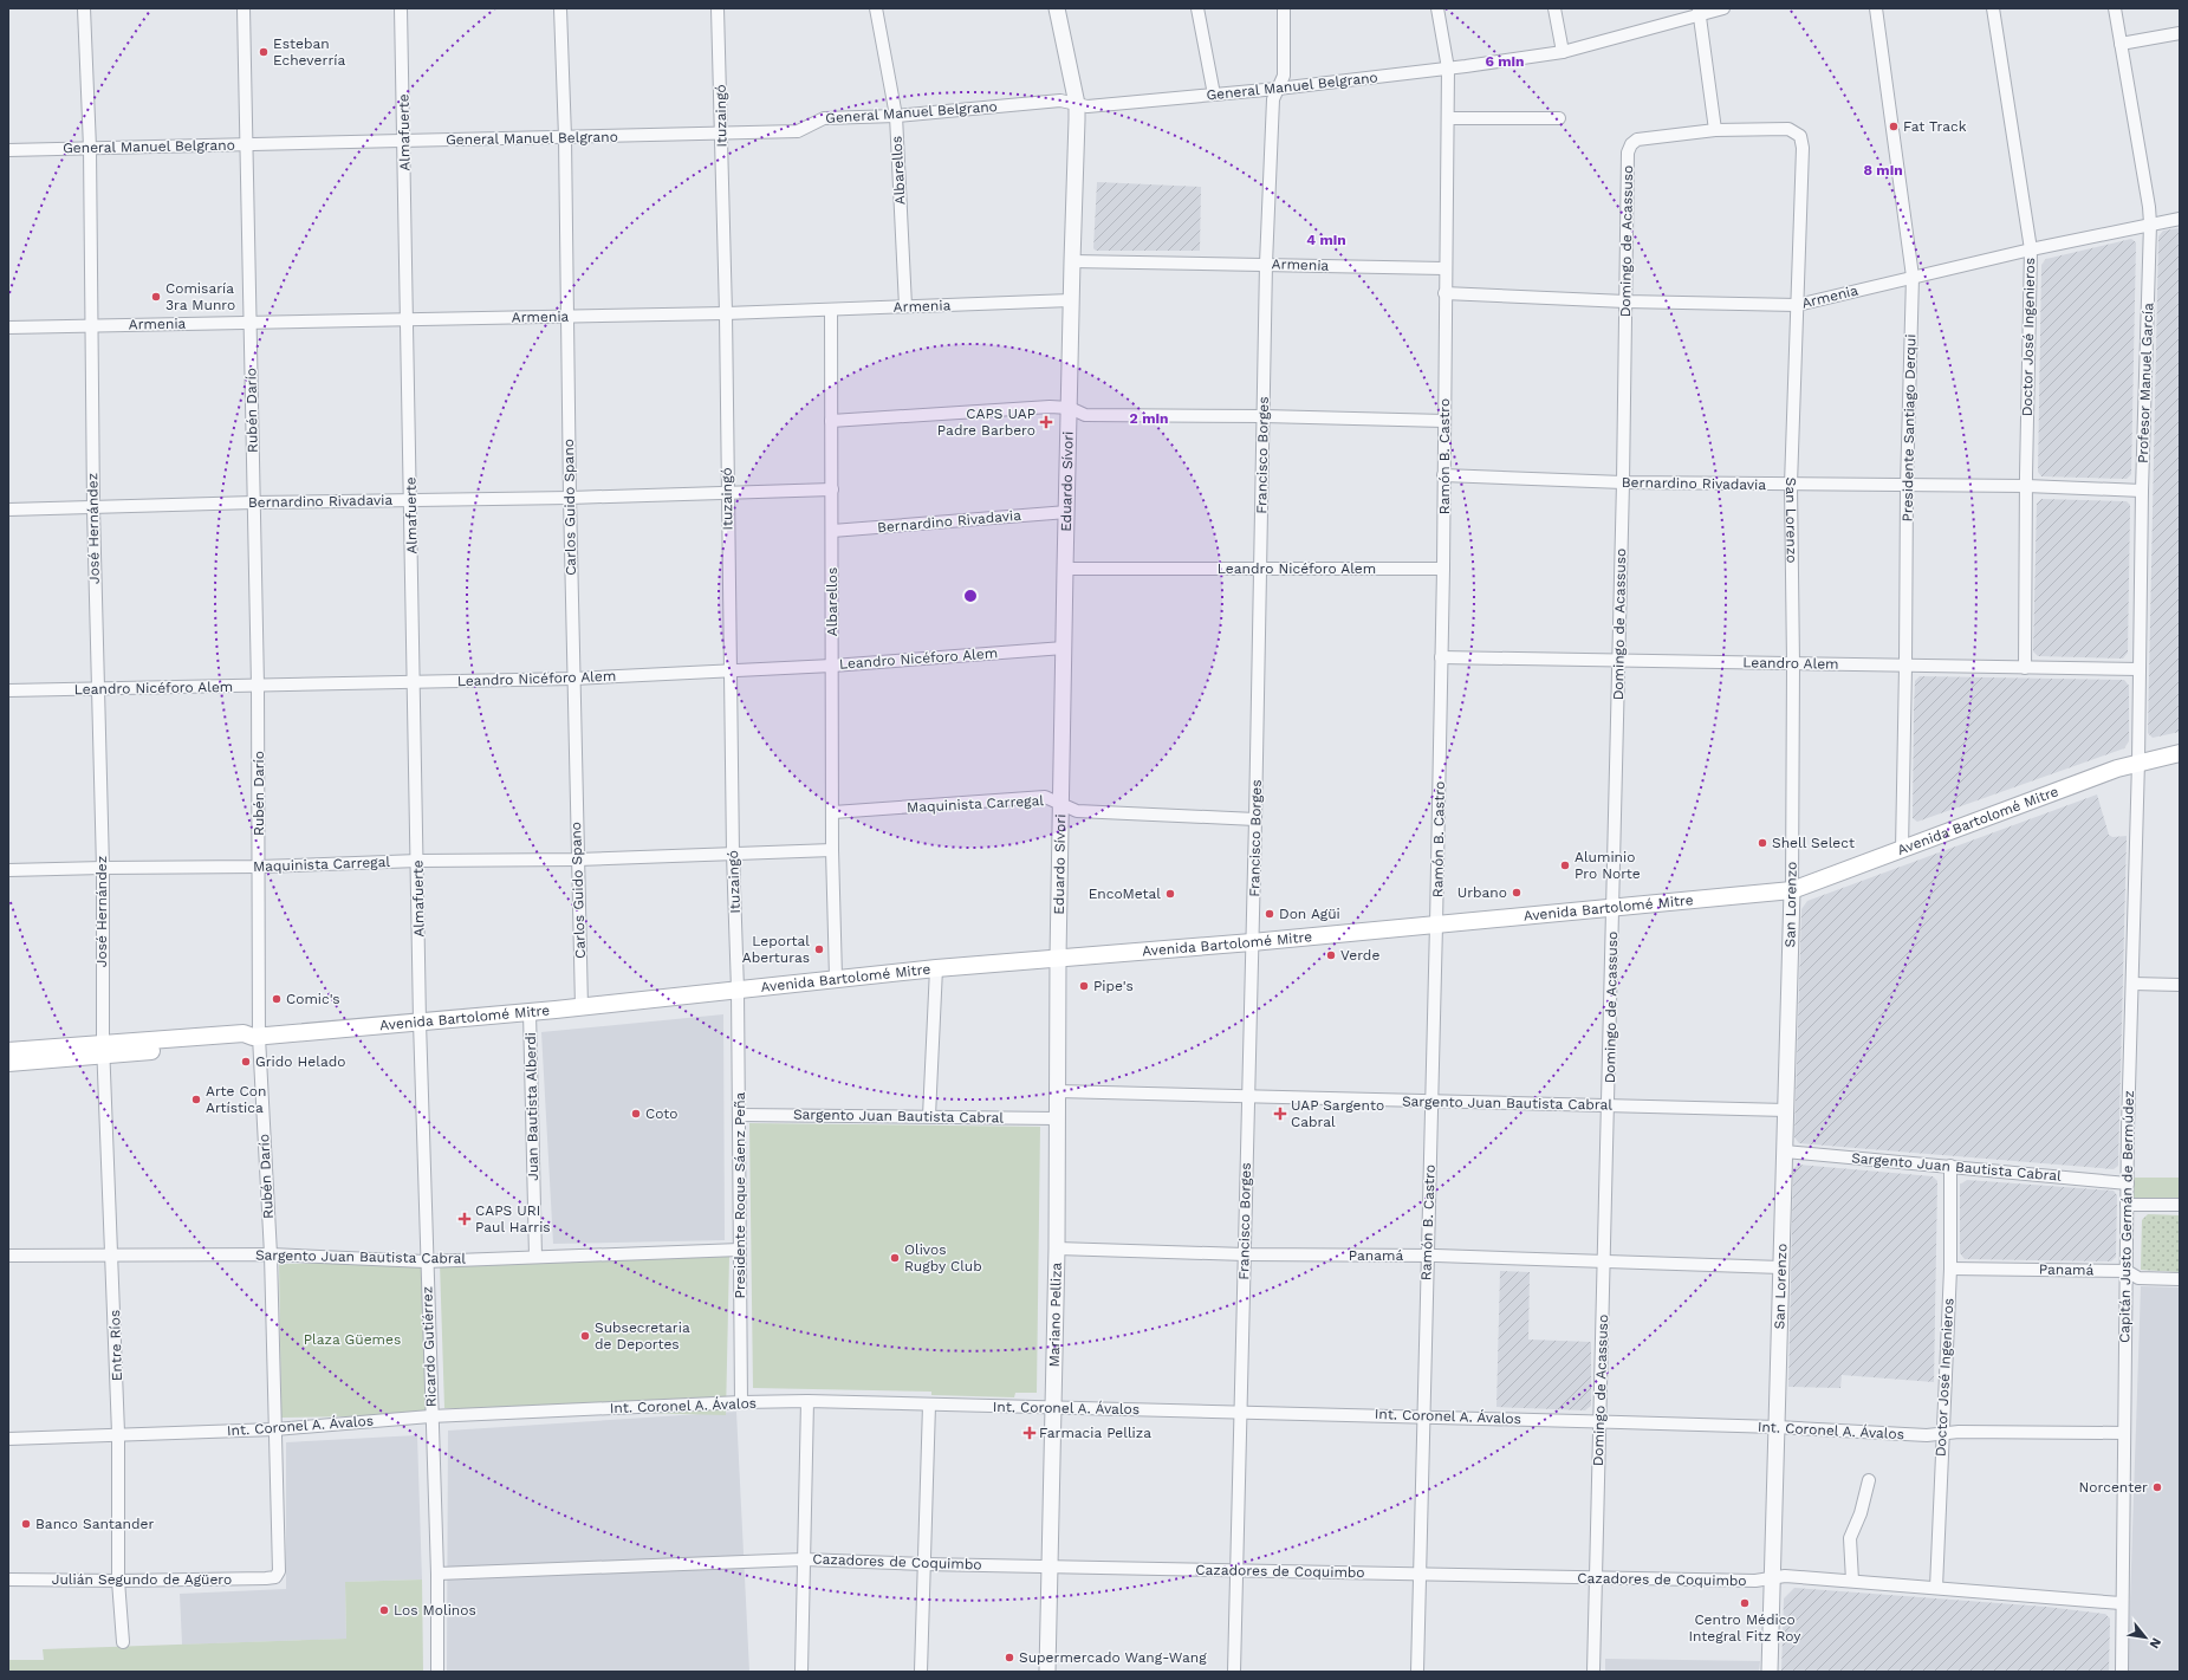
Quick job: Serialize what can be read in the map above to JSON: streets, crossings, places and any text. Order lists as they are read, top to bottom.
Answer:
{
  "streets": {
    "main road": ["Avenida Bartolomé Mitre"],
    "street": [
      "General Manuel Belgrano",
      "Ituzaingó",
      "Almafuerte",
      "Albarellos",
      "Domingo de Acassuso",
      "Armenia",
      "Doctor José Ingenieros",
      "Profesor Manuel García",
      "Rubén Darío",
      "Presidente Santiago Derqui",
      "Francisco Borges",
      "Ramón B. Castro",
      "Eduardo Sívori",
      "Bernardino Rivadavia",
      "Carlos Guido Spano",
      "San Lorenzo",
      "José Hernández",
      "Leandro Nicéforo Alem",
      "Leandro Alem",
      "Maquinista Carregal",
      "Sargento Juan Bautista Cabral",
      "Juan Bautista Alberdi",
      "Presidente Roque Sáenz Peña",
      "Capitán Justo Germán de Bermúdez",
      "Panamá",
      "Mariano Pelliza",
      "Entre Ríos",
      "Ricardo Gutiérrez",
      "Int. Coronel A. Ávalos",
      "Cazadores de Coquimbo",
      "Julián Segundo de Agüero"
    ]
  },
  "crossings": [
    ["General Manuel Belgrano", "Ituzaingó"],
    ["General Manuel Belgrano", "Almafuerte"],
    ["General Manuel Belgrano", "Albarellos"],
    ["General Manuel Belgrano", "Rubén Darío"],
    ["General Manuel Belgrano", "Francisco Borges"],
    ["General Manuel Belgrano", "Ramón B. Castro"],
    ["General Manuel Belgrano", "Eduardo Sívori"],
    ["General Manuel Belgrano", "Carlos Guido Spano"],
    ["General Manuel Belgrano", "José Hernández"],
    ["Ituzaingó", "Armenia"],
    ["Ituzaingó", "Bernardino Rivadavia"],
    ["Ituzaingó", "Leandro Nicéforo Alem"],
    ["Ituzaingó", "Maquinista Carregal"],
    ["Ituzaingó", "Avenida Bartolomé Mitre"],
    ["Ituzaingó", "Presidente Roque Sáenz Peña"],
    ["Almafuerte", "Armenia"],
    ["Almafuerte", "Bernardino Rivadavia"],
    ["Almafuerte", "Leandro Nicéforo Alem"],
    ["Almafuerte", "Maquinista Carregal"],
    ["Almafuerte", "Avenida Bartolomé Mitre"],
    ["Almafuerte", "Ricardo Gutiérrez"],
    ["Albarellos", "Armenia"],
    ["Albarellos", "Bernardino Rivadavia"],
    ["Albarellos", "Leandro Nicéforo Alem"],
    ["Albarellos", "Maquinista Carregal"],
    ["Albarellos", "Avenida Bartolomé Mitre"],
    ["Domingo de Acassuso", "Armenia"],
    ["Domingo de Acassuso", "Bernardino Rivadavia"],
    ["Domingo de Acassuso", "San Lorenzo"],
    ["Domingo de Acassuso", "Leandro Alem"],
    ["Domingo de Acassuso", "Avenida Bartolomé Mitre"],
    ["Domingo de Acassuso", "Sargento Juan Bautista Cabral"],
    ["Domingo de Acassuso", "Panamá"],
    ["Domingo de Acassuso", "Int. Coronel A. Ávalos"],
    ["Domingo de Acassuso", "Cazadores de Coquimbo"],
    ["Armenia", "Doctor José Ingenieros"],
    ["Armenia", "Profesor Manuel García"],
    ["Armenia", "Rubén Darío"],
    ["Armenia", "Presidente Santiago Derqui"],
    ["Armenia", "Francisco Borges"],
    ["Armenia", "Ramón B. Castro"],
    ["Armenia", "Eduardo Sívori"],
    ["Armenia", "Carlos Guido Spano"],
    ["Armenia", "San Lorenzo"],
    ["Armenia", "José Hernández"],
    ["Doctor José Ingenieros", "Bernardino Rivadavia"],
    ["Doctor José Ingenieros", "Leandro Alem"],
    ["Doctor José Ingenieros", "Sargento Juan Bautista Cabral"],
    ["Doctor José Ingenieros", "Panamá"],
    ["Doctor José Ingenieros", "Int. Coronel A. Ávalos"],
    ["Doctor José Ingenieros", "Cazadores de Coquimbo"],
    ["Profesor Manuel García", "Bernardino Rivadavia"],
    ["Profesor Manuel García", "Leandro Alem"],
    ["Profesor Manuel García", "Avenida Bartolomé Mitre"],
    ["Profesor Manuel García", "Capitán Justo Germán de Bermúdez"],
    ["Rubén Darío", "Bernardino Rivadavia"],
    ["Rubén Darío", "Leandro Nicéforo Alem"],
    ["Rubén Darío", "Maquinista Carregal"],
    ["Rubén Darío", "Avenida Bartolomé Mitre"],
    ["Rubén Darío", "Sargento Juan Bautista Cabral"],
    ["Rubén Darío", "Int. Coronel A. Ávalos"],
    ["Rubén Darío", "Julián Segundo de Agüero"],
    ["Presidente Santiago Derqui", "Bernardino Rivadavia"],
    ["Presidente Santiago Derqui", "Leandro Alem"],
    ["Presidente Santiago Derqui", "Avenida Bartolomé Mitre"],
    ["Francisco Borges", "Leandro Nicéforo Alem"],
    ["Francisco Borges", "Maquinista Carregal"],
    ["Francisco Borges", "Avenida Bartolomé Mitre"],
    ["Francisco Borges", "Sargento Juan Bautista Cabral"],
    ["Francisco Borges", "Panamá"],
    ["Francisco Borges", "Int. Coronel A. Ávalos"],
    ["Francisco Borges", "Cazadores de Coquimbo"],
    ["Ramón B. Castro", "Bernardino Rivadavia"],
    ["Ramón B. Castro", "Leandro Nicéforo Alem"],
    ["Ramón B. Castro", "Leandro Alem"],
    ["Ramón B. Castro", "Avenida Bartolomé Mitre"],
    ["Ramón B. Castro", "Sargento Juan Bautista Cabral"],
    ["Ramón B. Castro", "Panamá"],
    ["Ramón B. Castro", "Int. Coronel A. Ávalos"],
    ["Ramón B. Castro", "Cazadores de Coquimbo"],
    ["Eduardo Sívori", "Bernardino Rivadavia"],
    ["Eduardo Sívori", "Leandro Nicéforo Alem"],
    ["Eduardo Sívori", "Maquinista Carregal"],
    ["Eduardo Sívori", "Avenida Bartolomé Mitre"],
    ["Eduardo Sívori", "Mariano Pelliza"],
    ["Bernardino Rivadavia", "Carlos Guido Spano"],
    ["Bernardino Rivadavia", "San Lorenzo"],
    ["Bernardino Rivadavia", "José Hernández"],
    ["Carlos Guido Spano", "Leandro Nicéforo Alem"],
    ["Carlos Guido Spano", "Maquinista Carregal"],
    ["Carlos Guido Spano", "Avenida Bartolomé Mitre"],
    ["San Lorenzo", "Leandro Alem"],
    ["San Lorenzo", "Avenida Bartolomé Mitre"],
    ["San Lorenzo", "Sargento Juan Bautista Cabral"],
    ["San Lorenzo", "Panamá"],
    ["San Lorenzo", "Int. Coronel A. Ávalos"],
    ["San Lorenzo", "Cazadores de Coquimbo"],
    ["José Hernández", "Leandro Nicéforo Alem"],
    ["José Hernández", "Maquinista Carregal"],
    ["José Hernández", "Avenida Bartolomé Mitre"],
    ["José Hernández", "Entre Ríos"],
    ["Avenida Bartolomé Mitre", "Juan Bautista Alberdi"],
    ["Avenida Bartolomé Mitre", "Presidente Roque Sáenz Peña"],
    ["Avenida Bartolomé Mitre", "Capitán Justo Germán de Bermúdez"],
    ["Avenida Bartolomé Mitre", "Mariano Pelliza"],
    ["Avenida Bartolomé Mitre", "Entre Ríos"],
    ["Avenida Bartolomé Mitre", "Ricardo Gutiérrez"],
    ["Sargento Juan Bautista Cabral", "Juan Bautista Alberdi"],
    ["Sargento Juan Bautista Cabral", "Presidente Roque Sáenz Peña"],
    ["Sargento Juan Bautista Cabral", "Capitán Justo Germán de Bermúdez"],
    ["Sargento Juan Bautista Cabral", "Mariano Pelliza"],
    ["Sargento Juan Bautista Cabral", "Entre Ríos"],
    ["Sargento Juan Bautista Cabral", "Ricardo Gutiérrez"],
    ["Presidente Roque Sáenz Peña", "Int. Coronel A. Ávalos"],
    ["Capitán Justo Germán de Bermúdez", "Panamá"],
    ["Capitán Justo Germán de Bermúdez", "Int. Coronel A. Ávalos"],
    ["Capitán Justo Germán de Bermúdez", "Cazadores de Coquimbo"],
    ["Panamá", "Mariano Pelliza"],
    ["Mariano Pelliza", "Int. Coronel A. Ávalos"],
    ["Mariano Pelliza", "Cazadores de Coquimbo"],
    ["Entre Ríos", "Int. Coronel A. Ávalos"],
    ["Entre Ríos", "Julián Segundo de Agüero"],
    ["Ricardo Gutiérrez", "Int. Coronel A. Ávalos"],
    ["Ricardo Gutiérrez", "Cazadores de Coquimbo"]
  ],
  "parks": ["Plaza Güemes"],
  "places": {
    "other": [
      "Esteban Echeverría",
      "Fat Track",
      "Comisaría 3ra Munro",
      "Shell Select",
      "Aluminio Pro Norte",
      "Urbano",
      "EncoMetal",
      "Don Agüi",
      "Leportal Aberturas",
      "Verde",
      "Pipe's",
      "Comic's",
      "Grido Helado",
      "Arte Con Artística",
      "Coto",
      "Olivos Rugby Club",
      "Subsecretaria de Deportes",
      "Norcenter",
      "Banco Santander",
      "Centro Médico Integral Fitz Roy",
      "Los Molinos",
      "Supermercado Wang-Wang"
    ],
    "health": [
      "CAPS UAP Padre Barbero",
      "UAP Sargento Cabral",
      "CAPS URI Paul Harris",
      "Farmacia Pelliza"
    ]
  },
  "north": "bottom right",
  "rings": [
    "6 min",
    "8 min",
    "4 min",
    "2 min"
  ]
}
